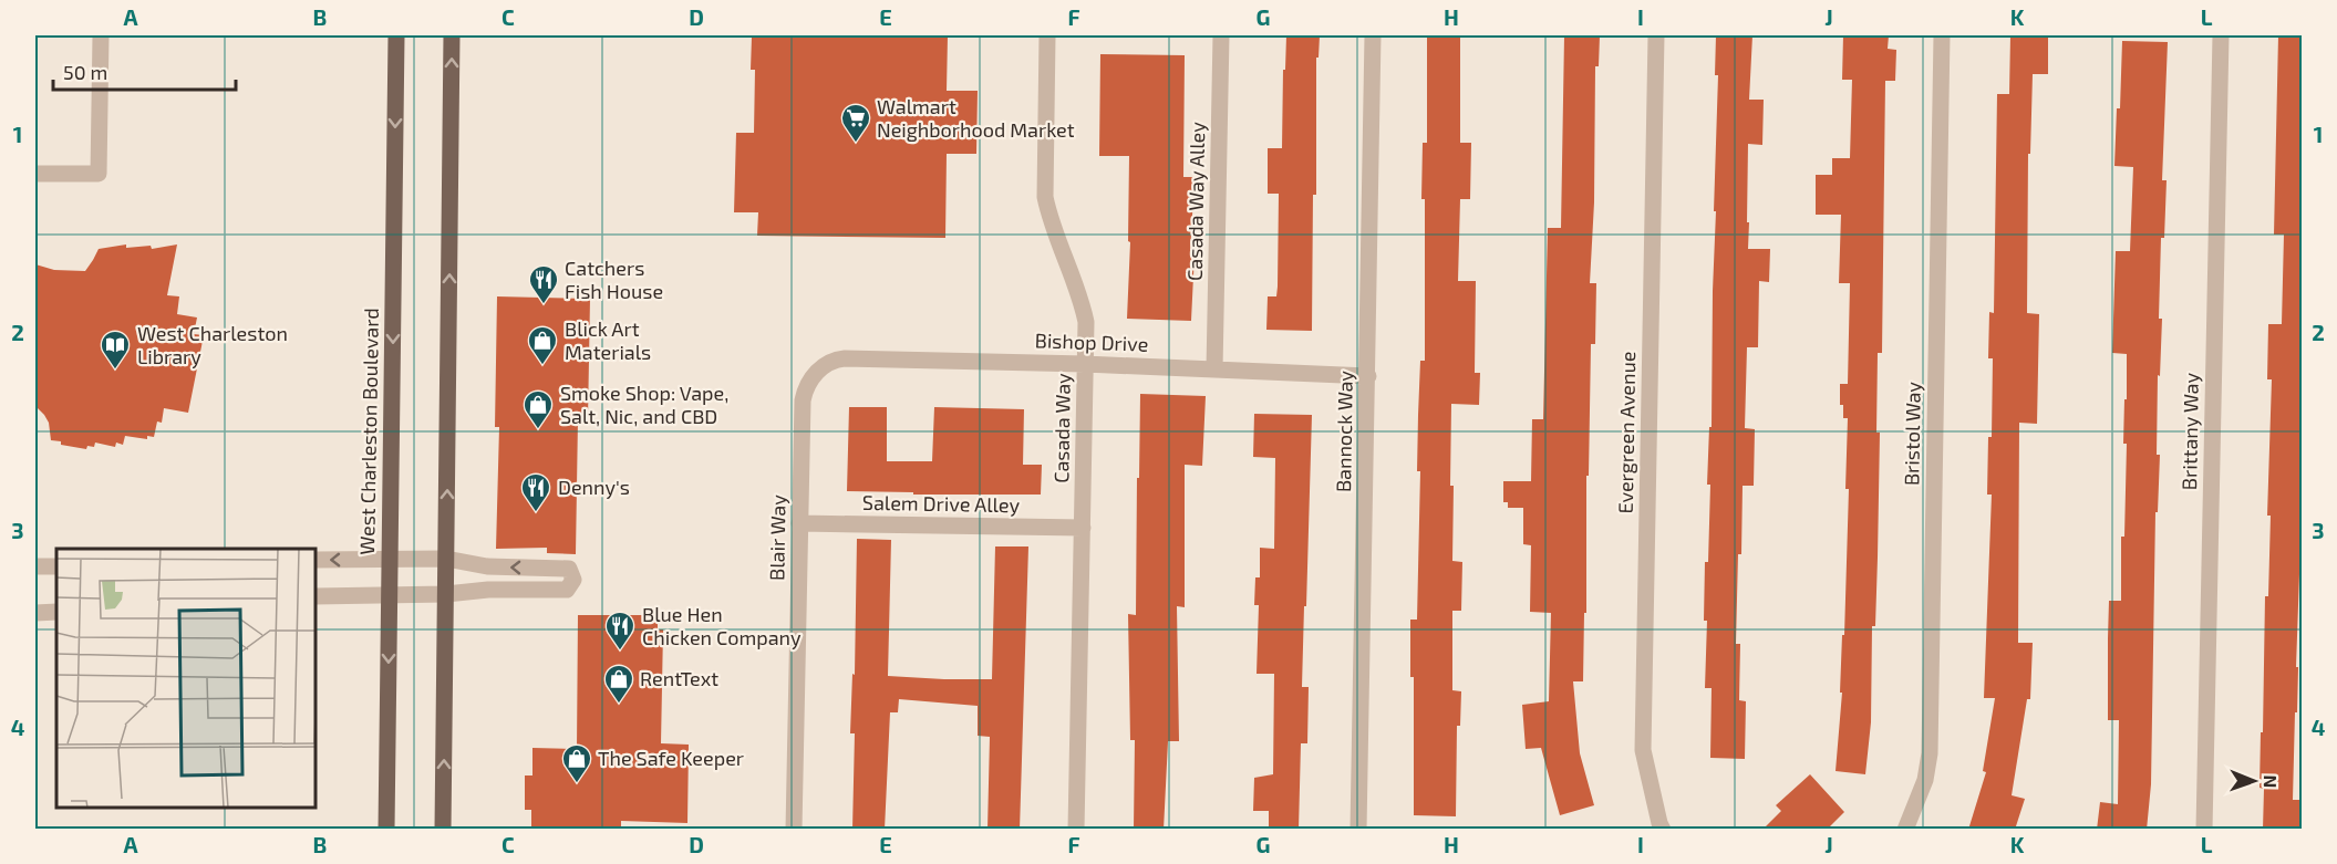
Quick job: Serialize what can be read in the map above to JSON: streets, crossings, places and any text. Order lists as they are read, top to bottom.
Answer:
{
  "streets": {
    "main road": ["West Charleston Boulevard"],
    "street": [
      "Casada Way Alley",
      "Bishop Drive",
      "Casada Way",
      "Bannock Way",
      "Brittany Way",
      "Evergreen Avenue",
      "Bristol Way",
      "Salem Drive Alley",
      "Blair Way"
    ]
  },
  "crossings": [
    ["Casada Way Alley", "Bishop Drive"],
    ["Bishop Drive", "Casada Way"],
    ["Bishop Drive", "Bannock Way"],
    ["Bishop Drive", "Blair Way"],
    ["Casada Way", "Salem Drive Alley"],
    ["Salem Drive Alley", "Blair Way"]
  ],
  "places": {
    "supermarket": ["Walmart Neighborhood Market"],
    "restaurant": ["Catchers Fish House", "Denny's", "Blue Hen Chicken Company"],
    "shop": [
      "Blick Art Materials",
      "Smoke Shop: Vape, Salt, Nic, and CBD",
      "RentText",
      "The Safe Keeper"
    ],
    "library": ["West Charleston Library"]
  },
  "scale_bar": "50 m",
  "north": "right",
  "grid": {
    "columns": [
      "A",
      "B",
      "C",
      "D",
      "E",
      "F",
      "G",
      "H",
      "I",
      "J",
      "K",
      "L"
    ],
    "rows": [
      "1",
      "2",
      "3",
      "4"
    ]
  }
}
